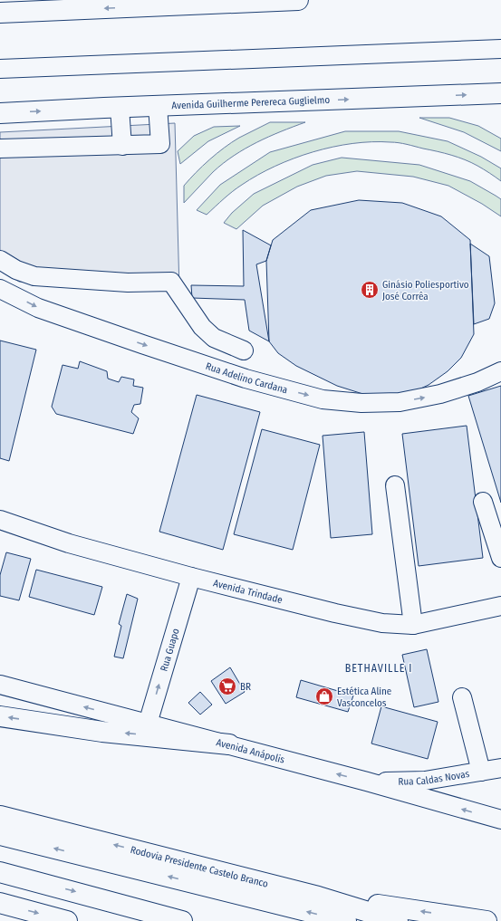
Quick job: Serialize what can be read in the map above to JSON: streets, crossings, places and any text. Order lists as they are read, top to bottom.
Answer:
{
  "streets": {
    "main road": ["Avenida Guilherme Perereca Guglielmo", "Rodovia Presidente Castelo Branco"],
    "street": [
      "Rua Adelino Cardana",
      "Avenida Trindade",
      "Rua Guapo",
      "Avenida Anápolis",
      "Rua Caldas Novas"
    ]
  },
  "crossings": [
    ["Avenida Trindade", "Rua Guapo"],
    ["Rua Guapo", "Avenida Anápolis"],
    ["Avenida Anápolis", "Rua Caldas Novas"]
  ],
  "one_way": ["Rua Guapo", "Avenida Anápolis"],
  "districts": ["BETHAVILLE I"],
  "places": {
    "building": ["Ginásio Poliesportivo José Corrêa"],
    "supermarket": ["BR"],
    "shop": ["Estética Aline Vasconcelos"]
  }
}
